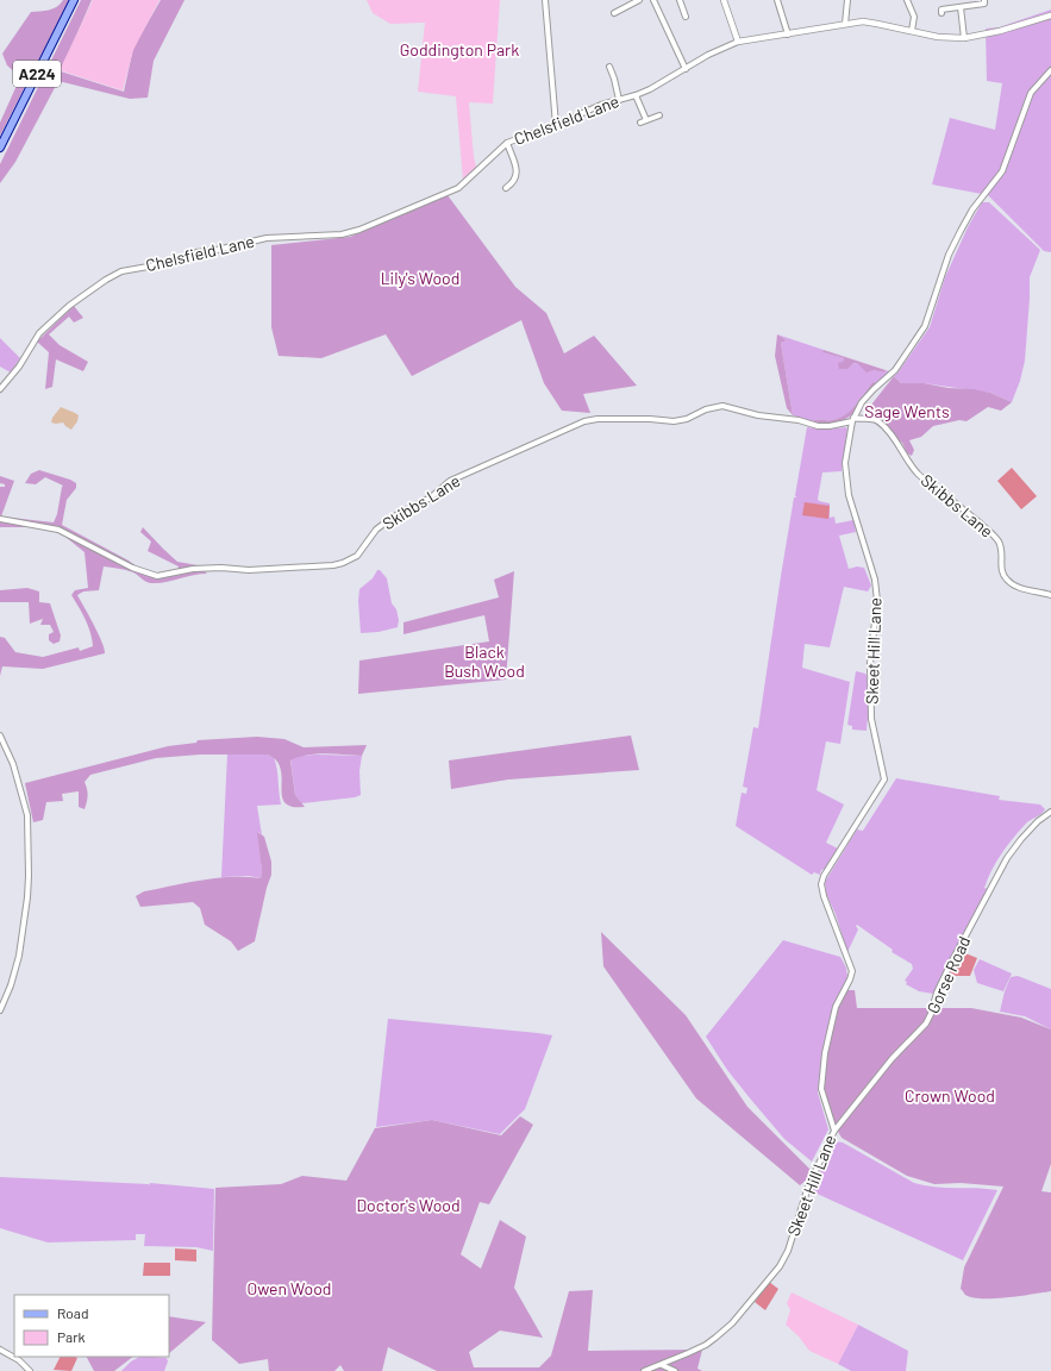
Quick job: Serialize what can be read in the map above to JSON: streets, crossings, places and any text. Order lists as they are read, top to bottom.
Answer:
{
  "streets": {
    "main road": ["A224"],
    "street": [
      "Chelsfield Lane",
      "Skibbs Lane",
      "Skeet Hill Lane",
      "Gorse Road"
    ]
  },
  "crossings": [
    ["Skibbs Lane", "Skeet Hill Lane"],
    ["Skeet Hill Lane", "Gorse Road"]
  ],
  "parks": [
    "Goddington Park",
    "Lily's Wood",
    "Sage Wents",
    "Black Bush Wood",
    "Crown Wood",
    "Doctor's Wood",
    "Owen Wood"
  ],
  "legend": ["Road", "Park"]
}
